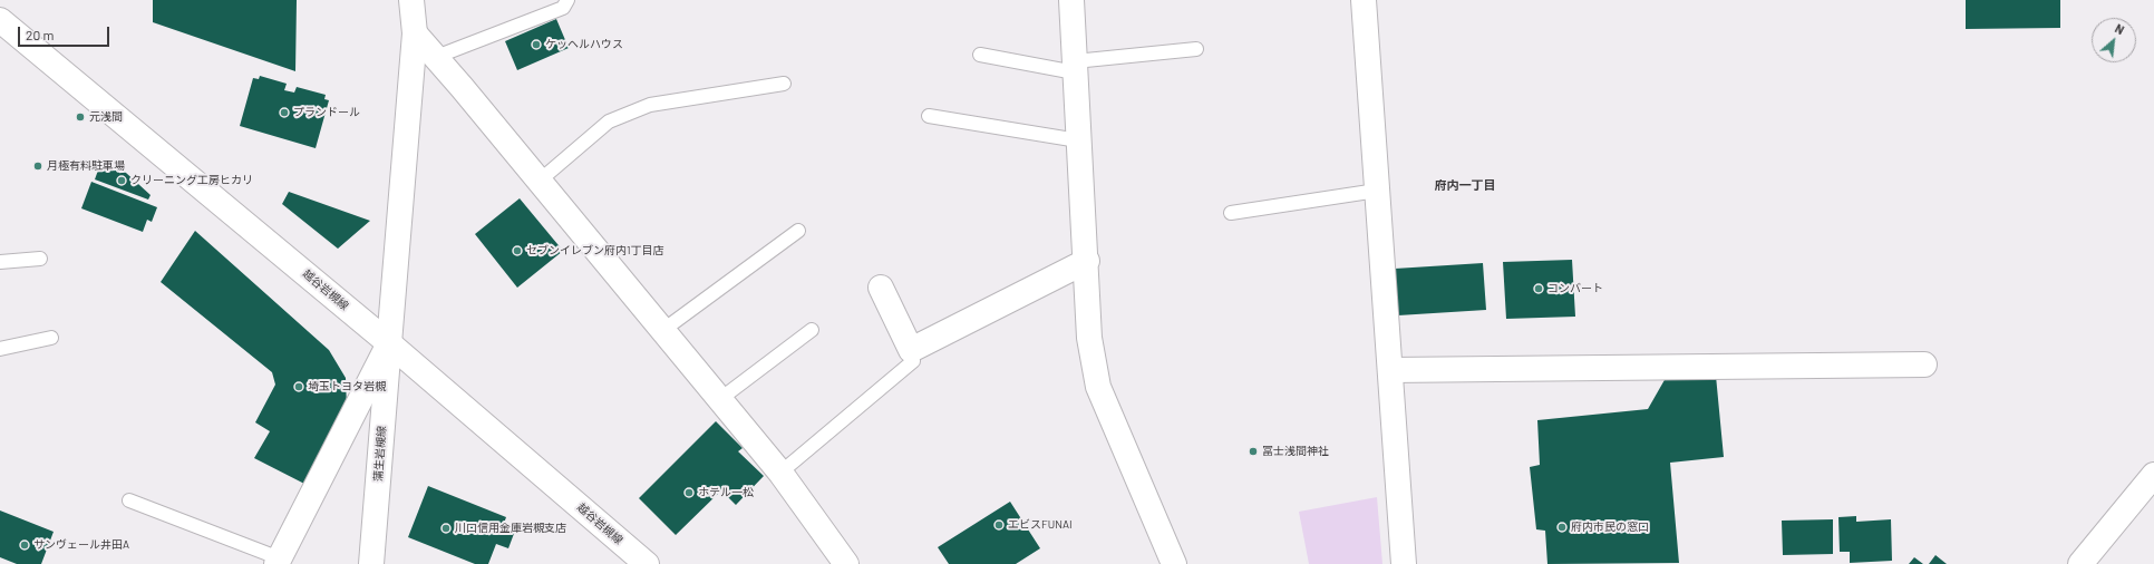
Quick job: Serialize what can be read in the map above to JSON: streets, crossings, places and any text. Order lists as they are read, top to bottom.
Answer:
{
  "streets": {
    "street": ["越谷岩槻線", "蒲生岩槻線"]
  },
  "crossings": [
    ["越谷岩槻線", "蒲生岩槻線"]
  ],
  "districts": ["府内一丁目"],
  "places": [
    "ケッヘルハウス",
    "プランドール",
    "元浅間",
    "月極有料駐車場",
    "クリーニング工房ヒカリ",
    "セブンイレブン府内1丁目店",
    "コンバート",
    "埼玉トヨタ岩槻",
    "冨士浅間神社",
    "ホテル一松",
    "エビスFUNAI",
    "府内市民の窓口",
    "川口信用金庫岩槻支店",
    "サンヴェール井田A"
  ],
  "scale_bar": "20 m",
  "north": "top right"
}
